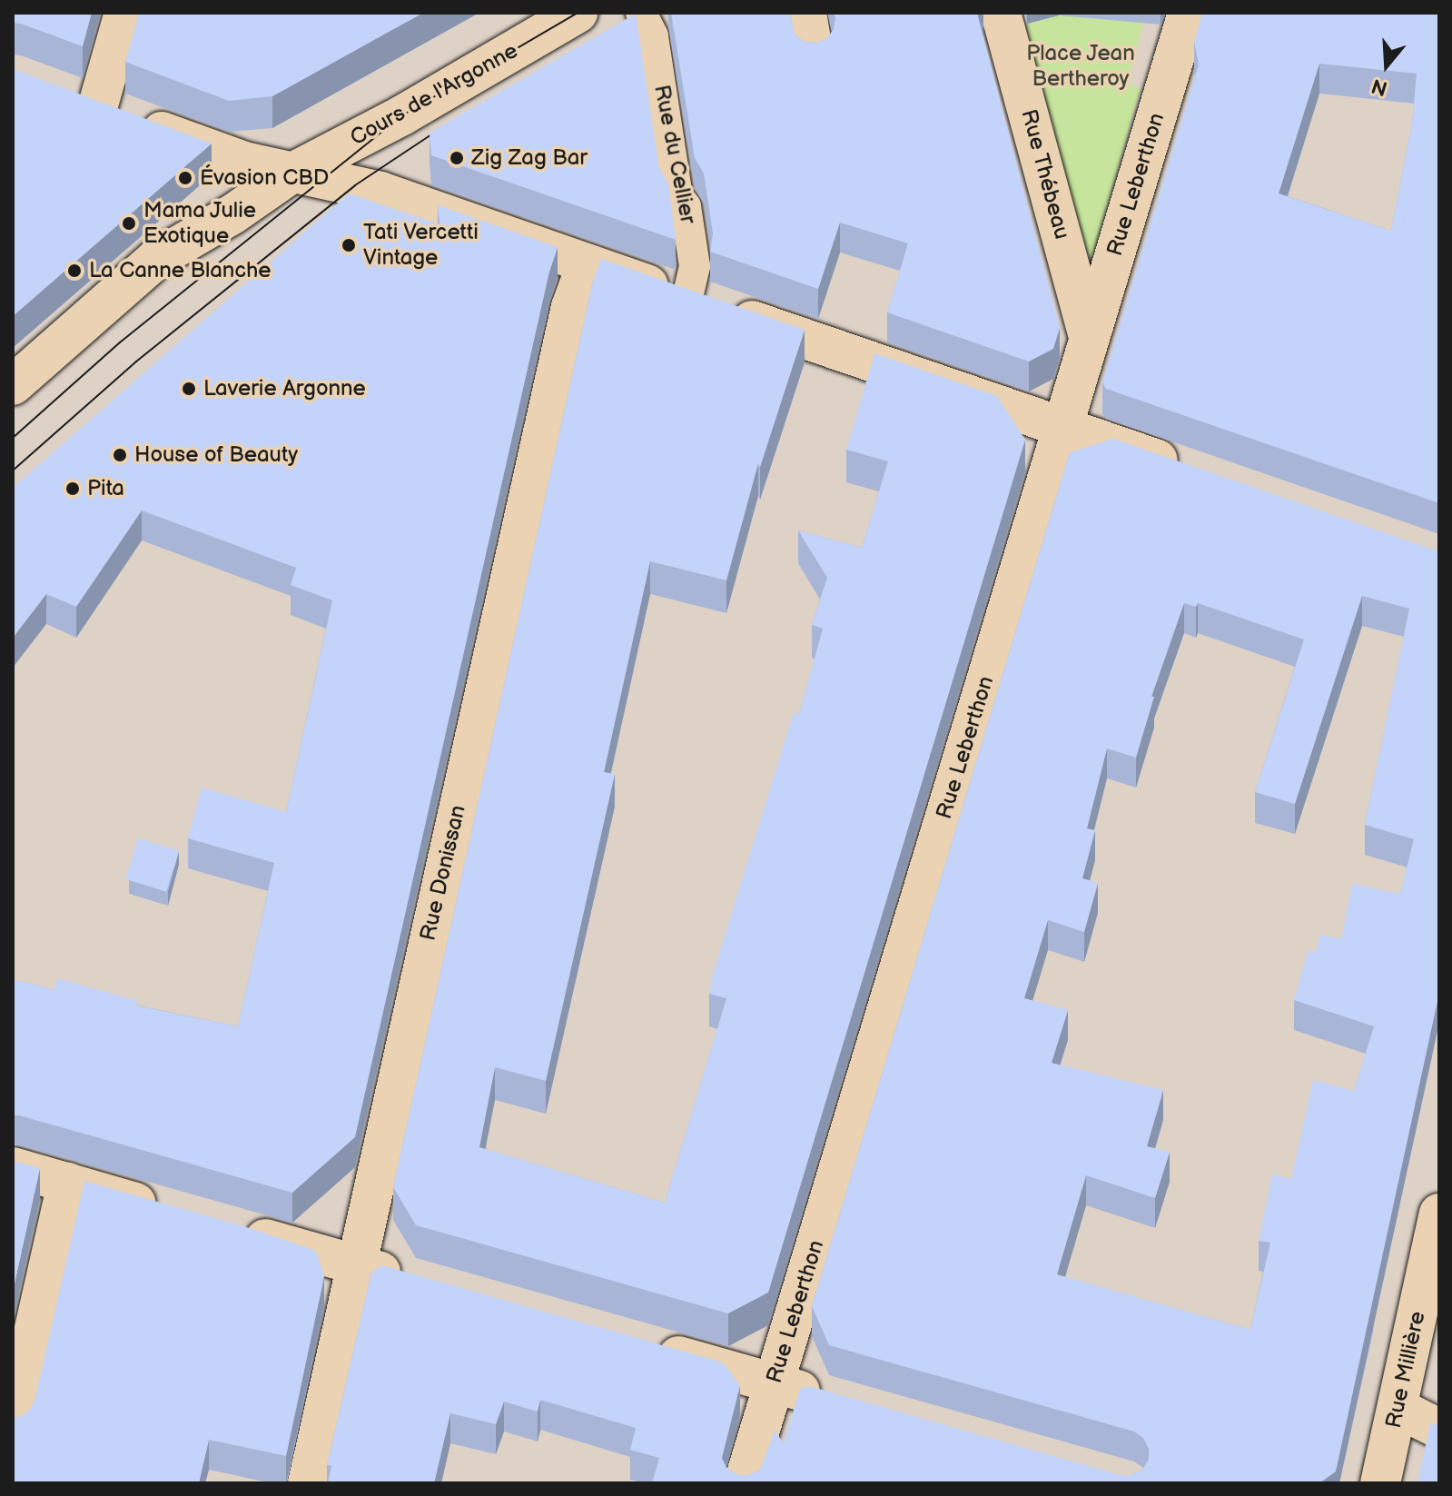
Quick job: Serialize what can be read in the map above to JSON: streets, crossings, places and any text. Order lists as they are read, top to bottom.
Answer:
{
  "streets": {
    "street": [
      "Cours de l'Argonne",
      "Rue du Cellier",
      "Rue Thébeau",
      "Rue Leberthon",
      "Rue Donissan",
      "Rue Millière"
    ]
  },
  "crossings": [
    ["Rue Thébeau", "Rue Leberthon"]
  ],
  "parks": ["Place Jean Bertheroy"],
  "places": [
    "Zig Zag Bar",
    "Évasion CBD",
    "Mama Julie Exotique",
    "Tati Vercetti Vintage",
    "La Canne Blanche",
    "Laverie Argonne",
    "House of Beauty",
    "Pita"
  ],
  "north": "bottom"
}
